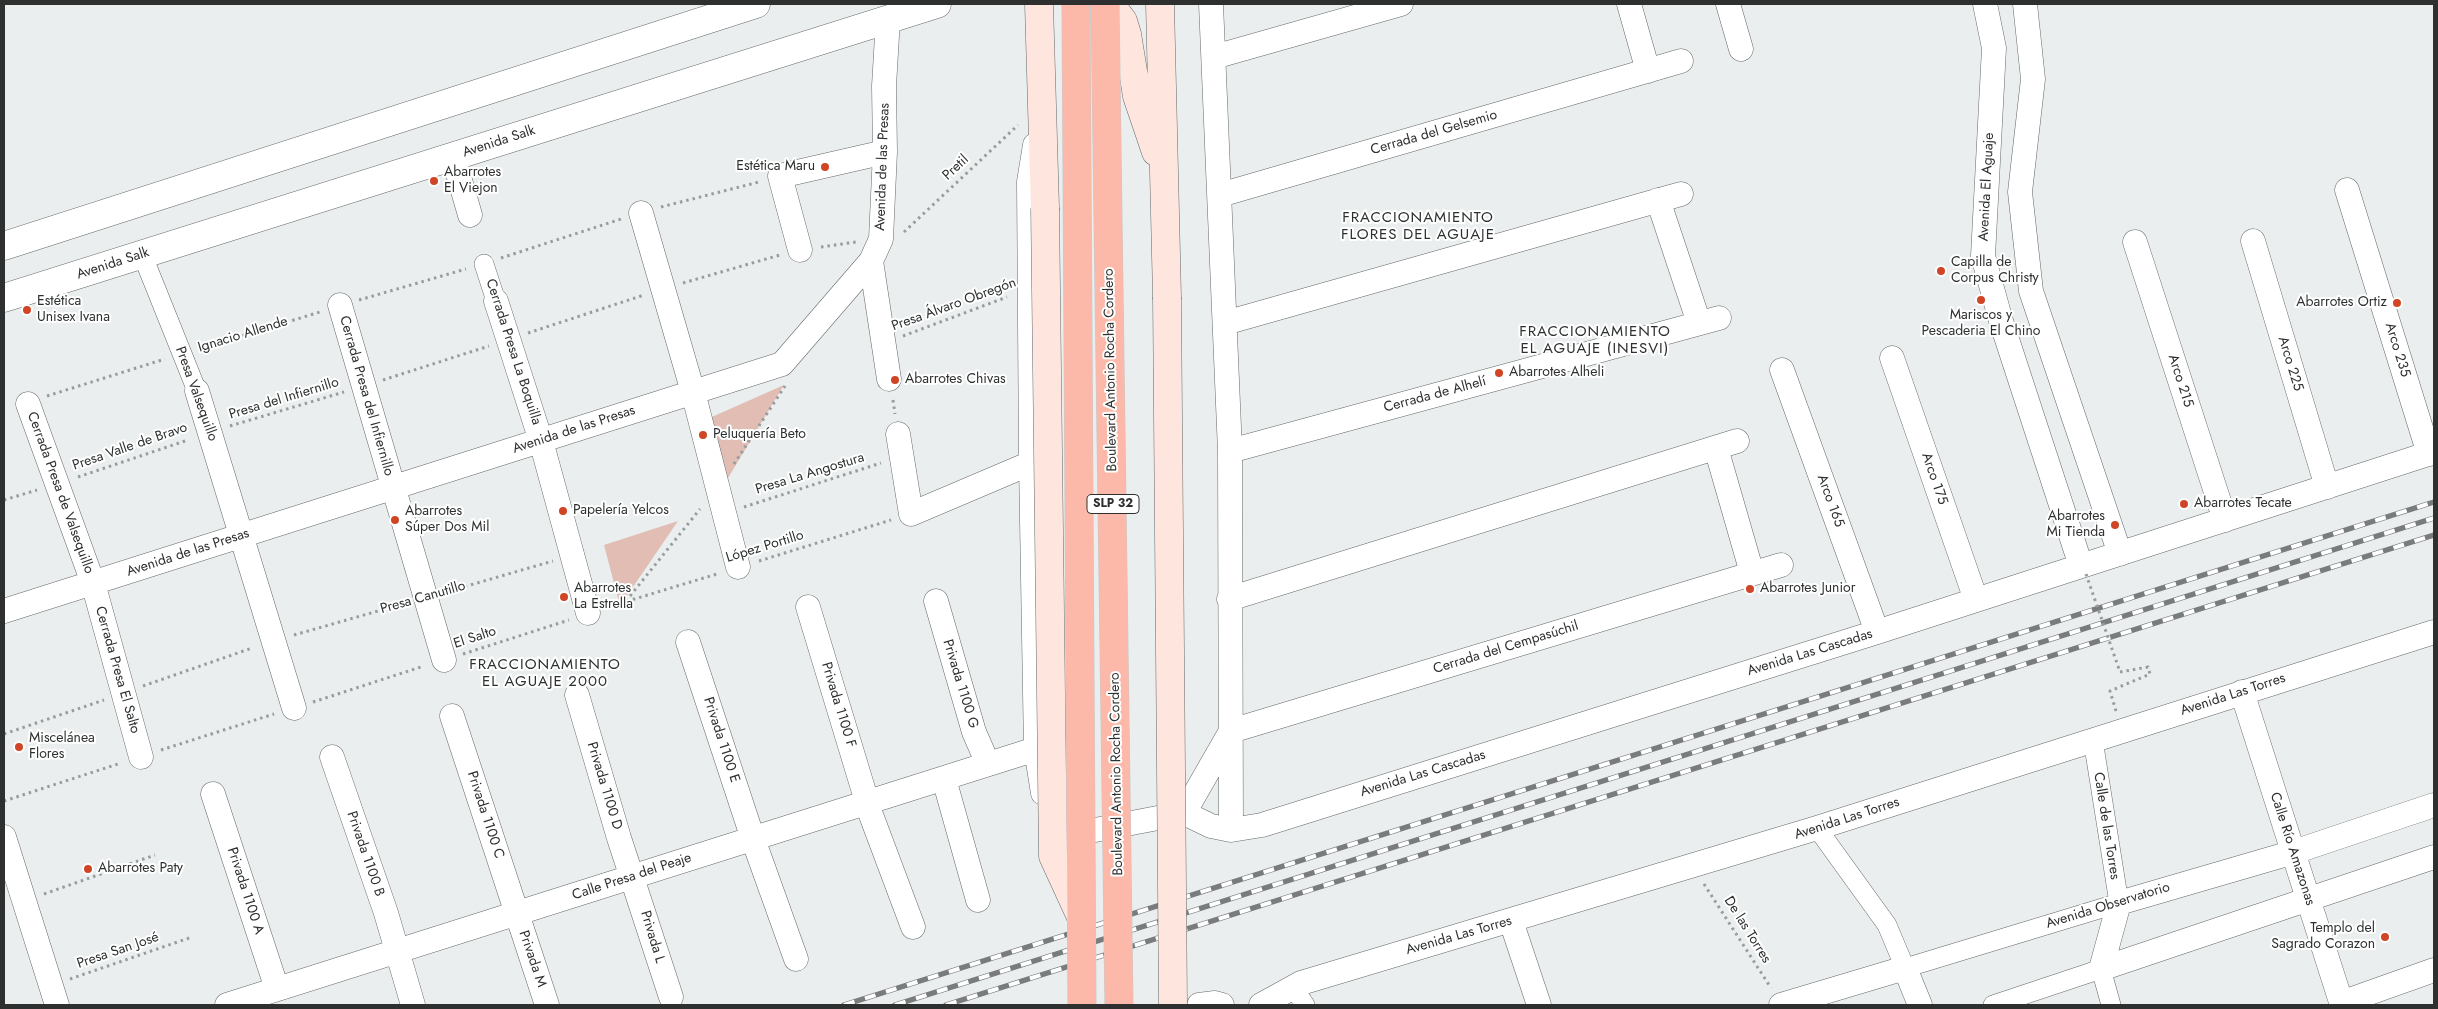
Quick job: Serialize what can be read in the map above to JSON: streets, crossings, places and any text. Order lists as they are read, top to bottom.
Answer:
{
  "streets": {
    "highway": ["Boulevard Antonio Rocha Cordero", "SLP 32"],
    "street": [
      "Cerrada del Gelsemio",
      "Avenida Salk",
      "Avenida de las Presas",
      "Avenida El Aguaje",
      "Arco 235",
      "Cerrada Presa La Boquilla",
      "Arco 225",
      "Arco 215",
      "Presa Valsequillo",
      "Cerrada de Alhelí",
      "Cerrada Presa del Infiernillo",
      "Arco 175",
      "Cerrada Presa de Valsequillo",
      "Arco 165",
      "Cerrada del Cempasúchil",
      "Avenida Las Cascadas",
      "Cerrada Presa El Salto",
      "Privada 1100 G",
      "Avenida Las Torres",
      "Privada 1100 F",
      "Privada 1100 E",
      "Privada 1100 D",
      "Privada 1100 C",
      "Calle de las Torres",
      "Calle Río Amazonas",
      "Privada 1100 B",
      "Calle Presa del Peaje",
      "Privada 1100 A",
      "Avenida Observatorio",
      "Privada L",
      "Privada M"
    ],
    "path": [
      "Pretil",
      "Presa Álvaro Obregón",
      "Ignacio Allende",
      "Presa del Infiernillo",
      "Presa Valle de Bravo",
      "Presa La Angostura",
      "López Portillo",
      "Presa Canutillo",
      "El Salto",
      "De las Torres",
      "Presa San José"
    ]
  },
  "crossings": [
    ["Avenida Salk", "Avenida de las Presas"],
    ["Avenida Salk", "Presa Valsequillo"],
    ["Avenida de las Presas", "Pretil"],
    ["Avenida de las Presas", "Cerrada Presa La Boquilla"],
    ["Avenida de las Presas", "Presa Valsequillo"],
    ["Avenida de las Presas", "Cerrada Presa del Infiernillo"],
    ["Avenida de las Presas", "Cerrada Presa de Valsequillo"],
    ["Avenida de las Presas", "Cerrada Presa El Salto"],
    ["Avenida El Aguaje", "Avenida Las Cascadas"],
    ["Ignacio Allende", "Cerrada Presa La Boquilla"],
    ["Ignacio Allende", "Presa Valsequillo"],
    ["Ignacio Allende", "Cerrada Presa del Infiernillo"],
    ["Ignacio Allende", "Cerrada Presa de Valsequillo"],
    ["Arco 235", "Avenida Las Cascadas"],
    ["Arco 225", "Avenida Las Cascadas"],
    ["Arco 215", "Avenida Las Cascadas"],
    ["Presa Valsequillo", "Presa del Infiernillo"],
    ["Presa Valsequillo", "Presa Valle de Bravo"],
    ["Presa Valsequillo", "Presa Canutillo"],
    ["Cerrada Presa del Infiernillo", "Presa del Infiernillo"],
    ["Cerrada Presa del Infiernillo", "Presa Canutillo"],
    ["Cerrada Presa del Infiernillo", "El Salto"],
    ["Presa del Infiernillo", "Presa Valle de Bravo"],
    ["Presa Valle de Bravo", "Cerrada Presa de Valsequillo"],
    ["Arco 175", "Avenida Las Cascadas"],
    ["Cerrada Presa de Valsequillo", "Cerrada Presa El Salto"],
    ["Arco 165", "Avenida Las Cascadas"],
    ["Privada 1100 G", "Calle Presa del Peaje"],
    ["Avenida Las Torres", "Calle de las Torres"],
    ["Avenida Las Torres", "Calle Río Amazonas"],
    ["Avenida Las Torres", "De las Torres"],
    ["Privada 1100 F", "Calle Presa del Peaje"],
    ["Privada 1100 E", "Calle Presa del Peaje"],
    ["Privada 1100 D", "Calle Presa del Peaje"],
    ["Privada 1100 D", "Privada L"],
    ["Privada 1100 C", "Calle Presa del Peaje"],
    ["Privada 1100 C", "Privada M"],
    ["Calle de las Torres", "Avenida Observatorio"],
    ["Calle Río Amazonas", "Avenida Observatorio"],
    ["Privada 1100 B", "Calle Presa del Peaje"],
    ["Calle Presa del Peaje", "Privada 1100 A"],
    ["Calle Presa del Peaje", "Privada L"],
    ["Calle Presa del Peaje", "Privada M"],
    ["Avenida Observatorio", "De las Torres"]
  ],
  "districts": ["FRACCIONAMIENTO FLORES DEL AGUAJE", "FRACCIONAMIENTO EL AGUAJE (INESVI)", "FRACCIONAMIENTO EL AGUAJE 2000"],
  "places": [
    "Estética Maru",
    "Abarrotes El Viejon",
    "Capilla de Corpus Christy",
    "Mariscos y Pescaderia El Chino",
    "Abarrotes Ortiz",
    "Estética Unisex Ivana",
    "Abarrotes Alheli",
    "Abarrotes Chivas",
    "Peluquería Beto",
    "Abarrotes Tecate",
    "Papelería Yelcos",
    "Abarrotes Súper Dos Mil",
    "Abarrotes Mi Tienda",
    "Abarrotes Junior",
    "Abarrotes La Estrella",
    "Miscelánea Flores",
    "Abarrotes Paty",
    "Templo del Sagrado Corazon"
  ]
}
